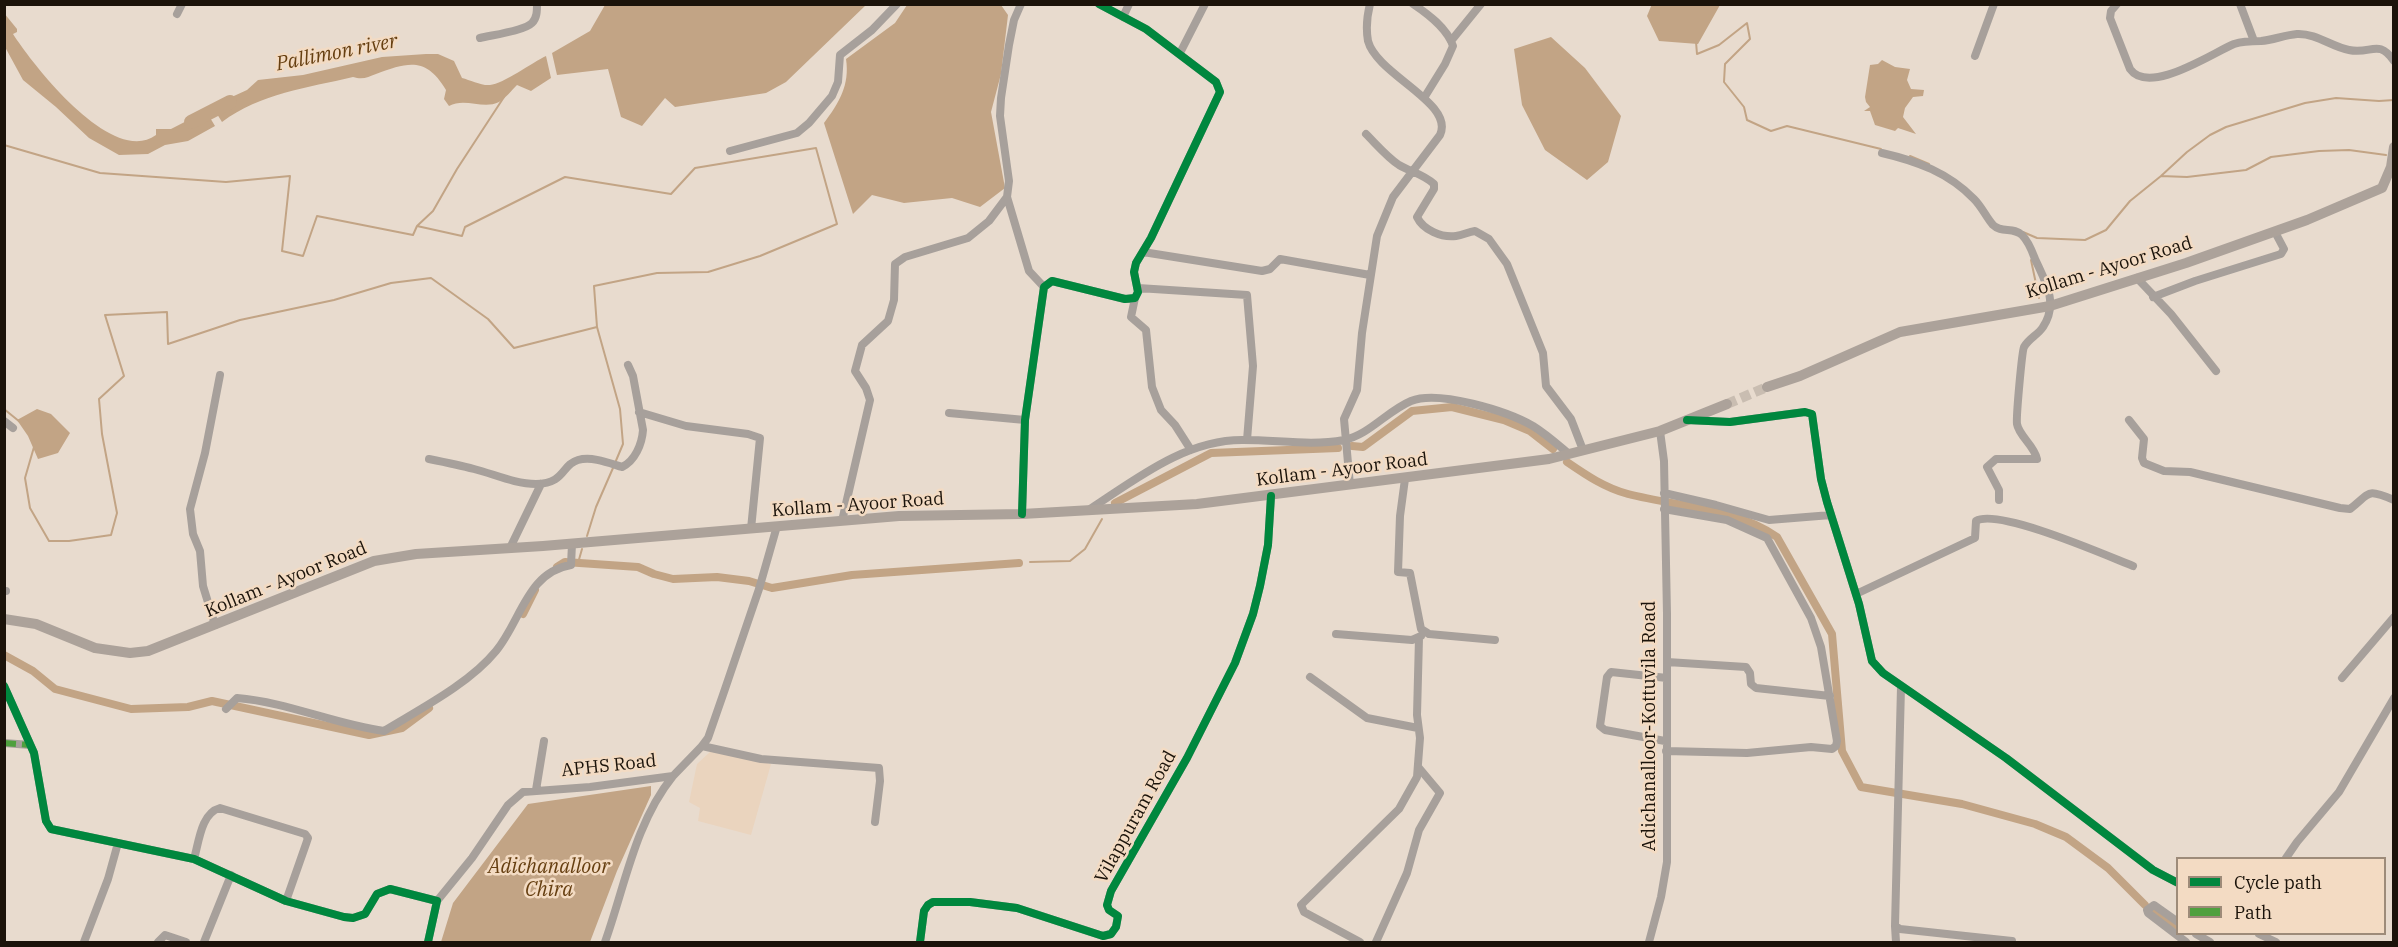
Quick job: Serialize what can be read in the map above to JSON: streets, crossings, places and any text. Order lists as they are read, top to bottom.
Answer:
{
  "streets": {
    "main road": ["Kollam - Ayoor Road"],
    "street": ["Adichanalloor-Kottuvila Road", "APHS Road", "Vilappuram Road"]
  },
  "crossings": [
    ["Kollam - Ayoor Road", "Adichanalloor-Kottuvila Road"],
    ["Kollam - Ayoor Road", "APHS Road"],
    ["Kollam - Ayoor Road", "Vilappuram Road"]
  ],
  "water": ["Pallimon river", "Adichanalloor Chira"],
  "legend": ["Cycle path", "Path"]
}
